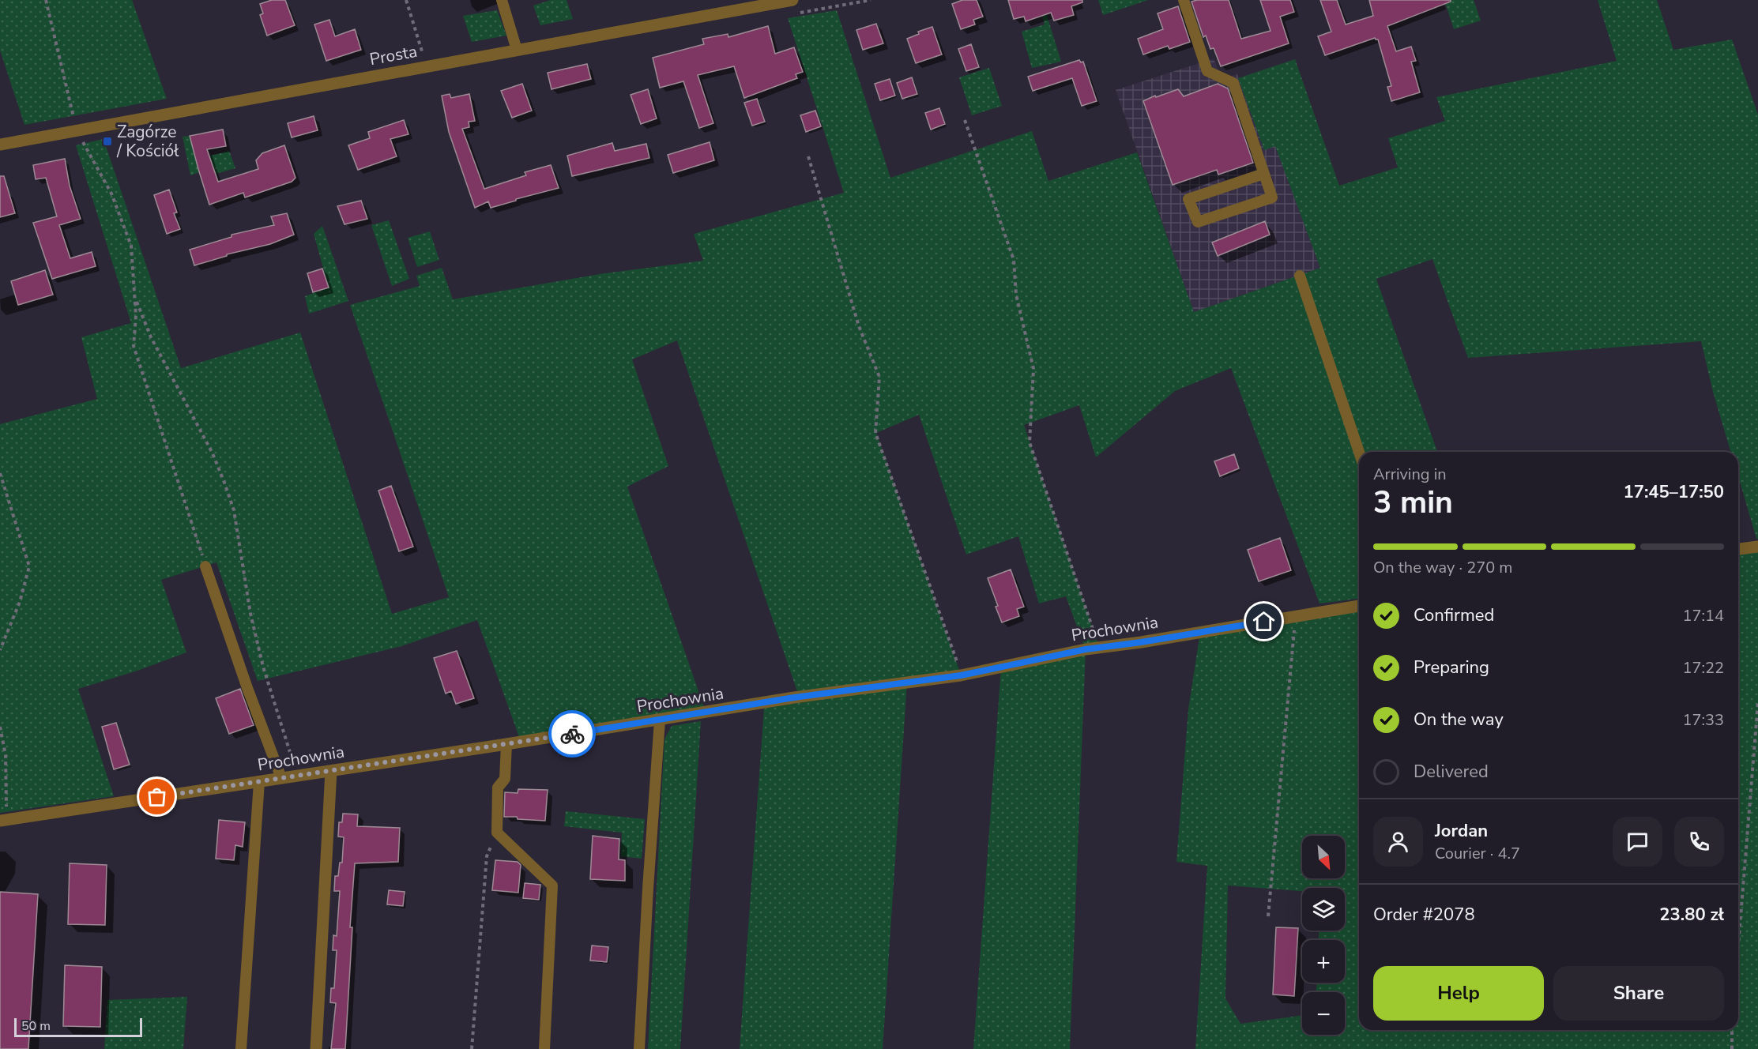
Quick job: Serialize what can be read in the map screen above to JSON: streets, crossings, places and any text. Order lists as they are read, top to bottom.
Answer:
{
  "streets": {
    "street": ["Prosta", "Prochownia"]
  },
  "places": {
    "transit": ["Zagórze / Kościół"]
  },
  "scale_bar": "50 m",
  "north": "bottom right",
  "page": {
    "heading": ["3 min", "Arriving in", "17:45–17:50"],
    "panel": [
      "Jordan",
      "Courier · 4.7",
      "Order #2078",
      "23.80 zł"
    ],
    "bar": "On the way · 270 m",
    "list": [
      ["Confirmed", "17:14"],
      ["Preparing", "17:22"],
      ["On the way", "17:33"],
      "Delivered"
    ],
    "map_buttons": ["+", "−"],
    "buttons": ["Help", "Share"],
    "scale": "50 m"
  }
}
